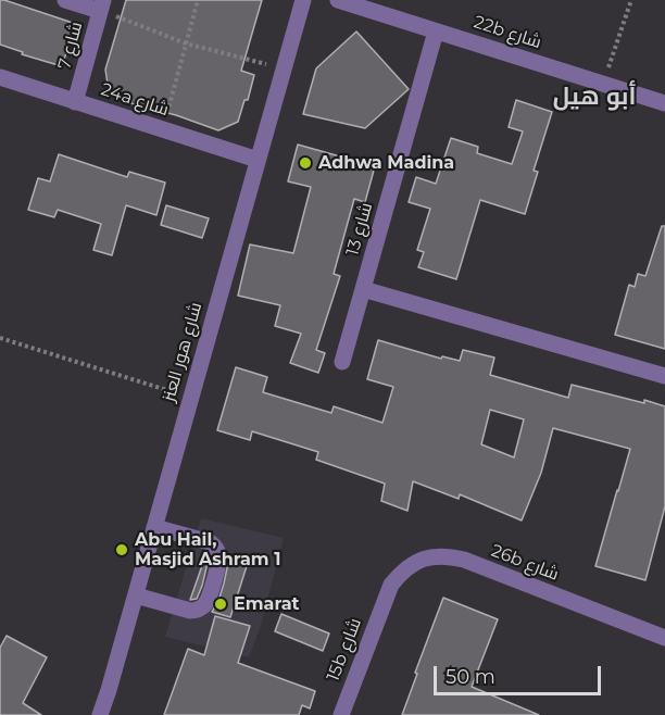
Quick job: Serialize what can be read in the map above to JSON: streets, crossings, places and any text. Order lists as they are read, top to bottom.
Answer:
{
  "streets": {
    "street": [
      "22b شارع",
      "شارع 7",
      "24a شارع",
      "شارع 13",
      "شارع هور العنز",
      "26b شارع",
      "15b شارع"
    ]
  },
  "crossings": [
    ["22b شارع", "شارع 13"],
    ["شارع 7", "24a شارع"],
    ["24a شارع", "شارع هور العنز"],
    ["26b شارع", "15b شارع"]
  ],
  "districts": ["أبو هيل"],
  "places": ["Adhwa Madina", "Abu Hail, Masjid Ashram 1", "Emarat"],
  "scale_bar": "50 m"
}
